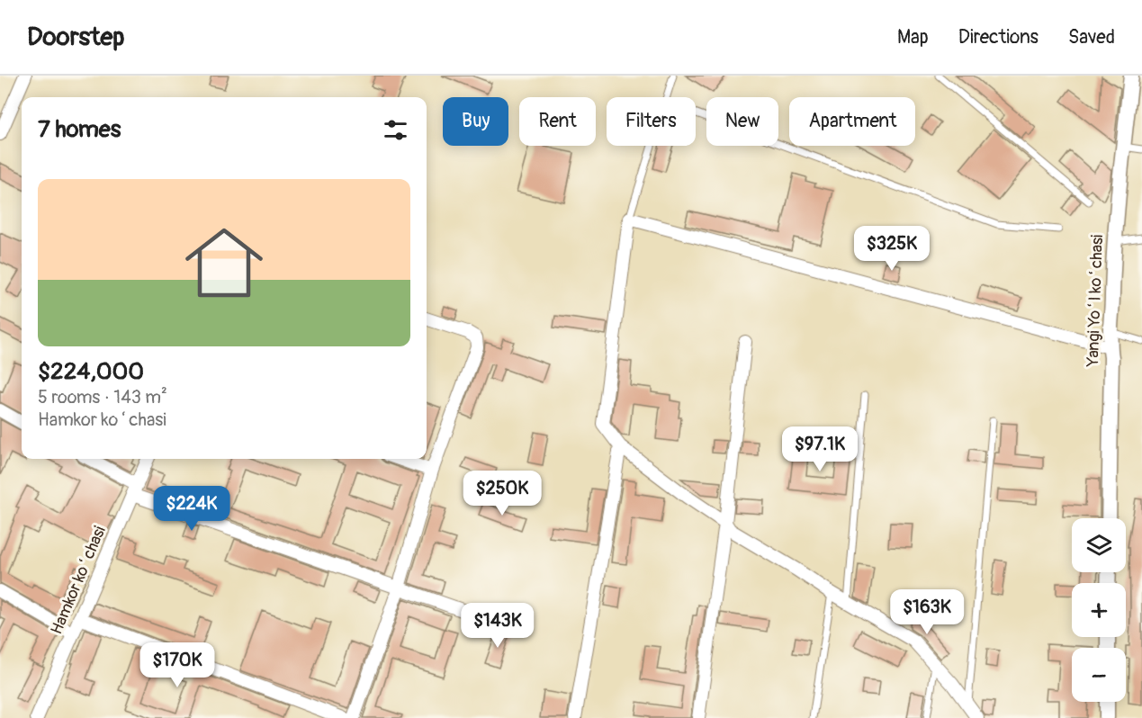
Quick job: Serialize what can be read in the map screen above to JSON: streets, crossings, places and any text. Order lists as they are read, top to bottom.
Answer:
{
  "streets": {
    "street": ["Yangi Yoʻl koʻchasi", "Hamkor koʻchasi"]
  },
  "page": {
    "header": "Doorstep",
    "nav": ["Map", "Directions", "Saved"],
    "chip": [
      "Buy",
      "Rent",
      "Filters",
      "New",
      "Apartment"
    ],
    "heading": "7 homes",
    "list": [
      {
        "name": "$224,000",
        "note": "5 rooms · 143 m² · Hamkor koʻchasi"
      }
    ],
    "price": [
      "$325K",
      "$97.1K",
      "$250K",
      "$224K",
      "$163K",
      "$143K",
      "$170K"
    ],
    "map_buttons": ["+", "−"]
  }
}
